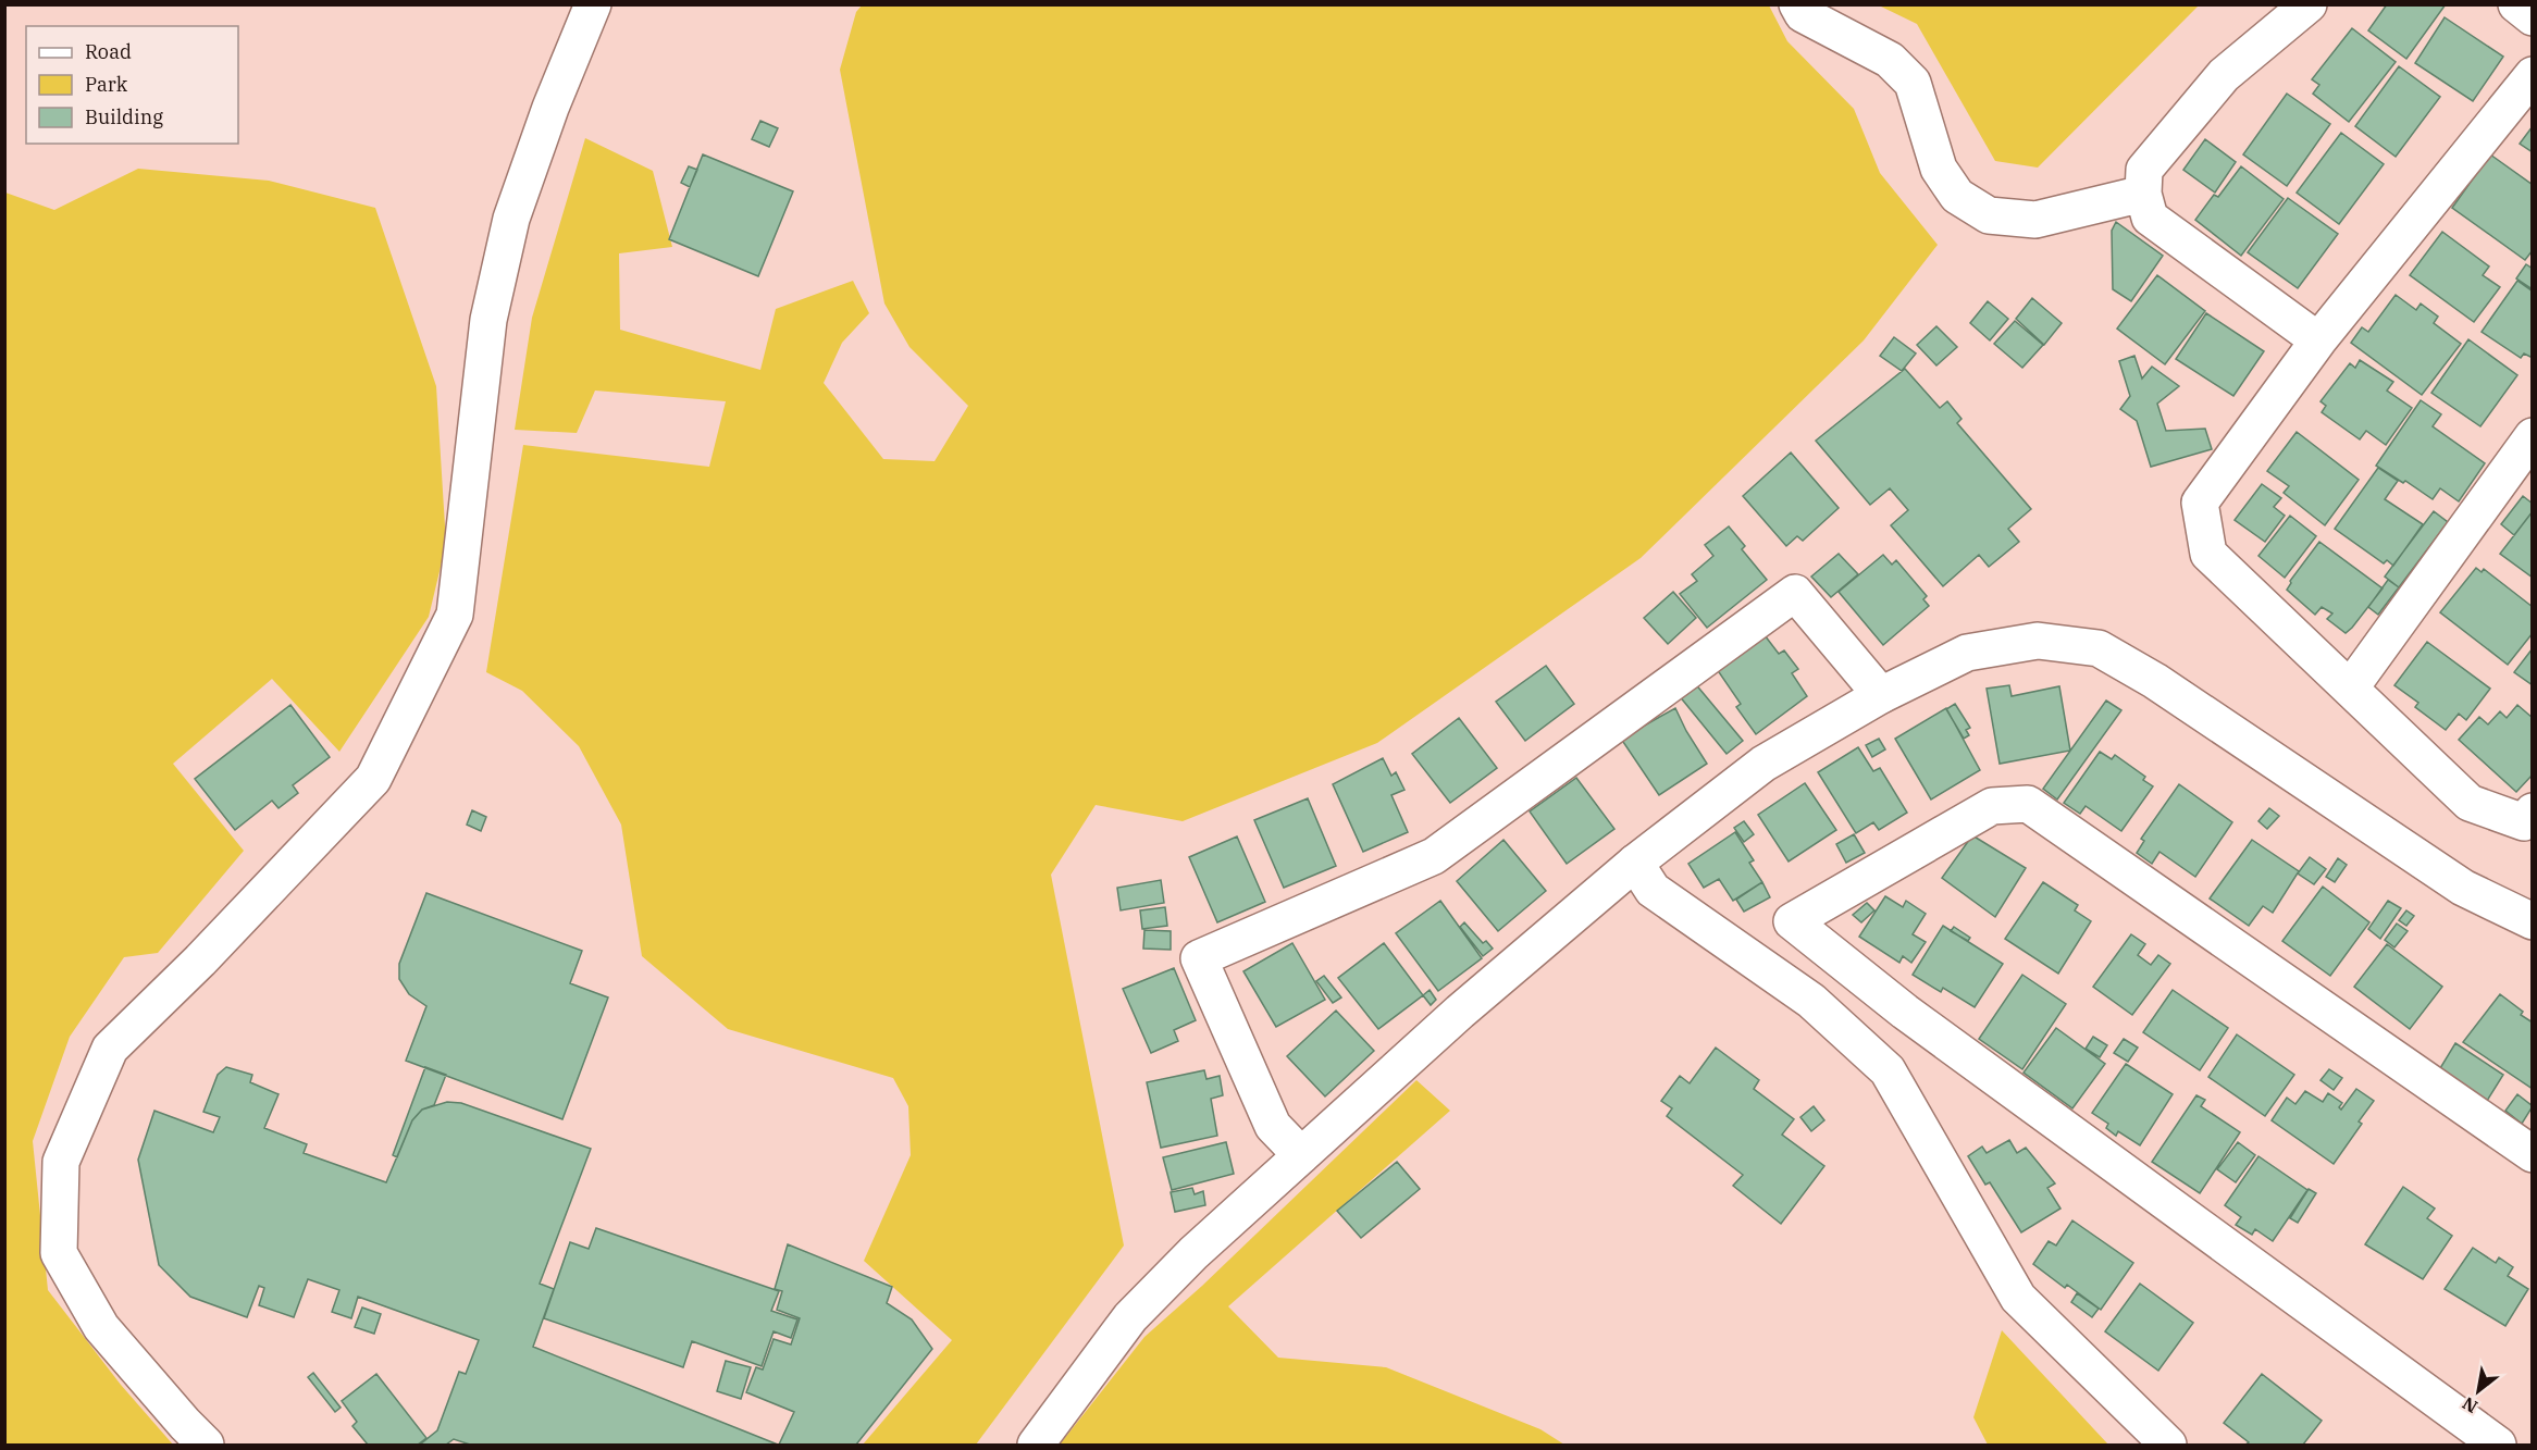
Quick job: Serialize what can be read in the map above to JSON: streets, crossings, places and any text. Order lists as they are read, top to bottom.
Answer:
{
  "legend": ["Road", "Park", "Building"],
  "north": "bottom left"
}
